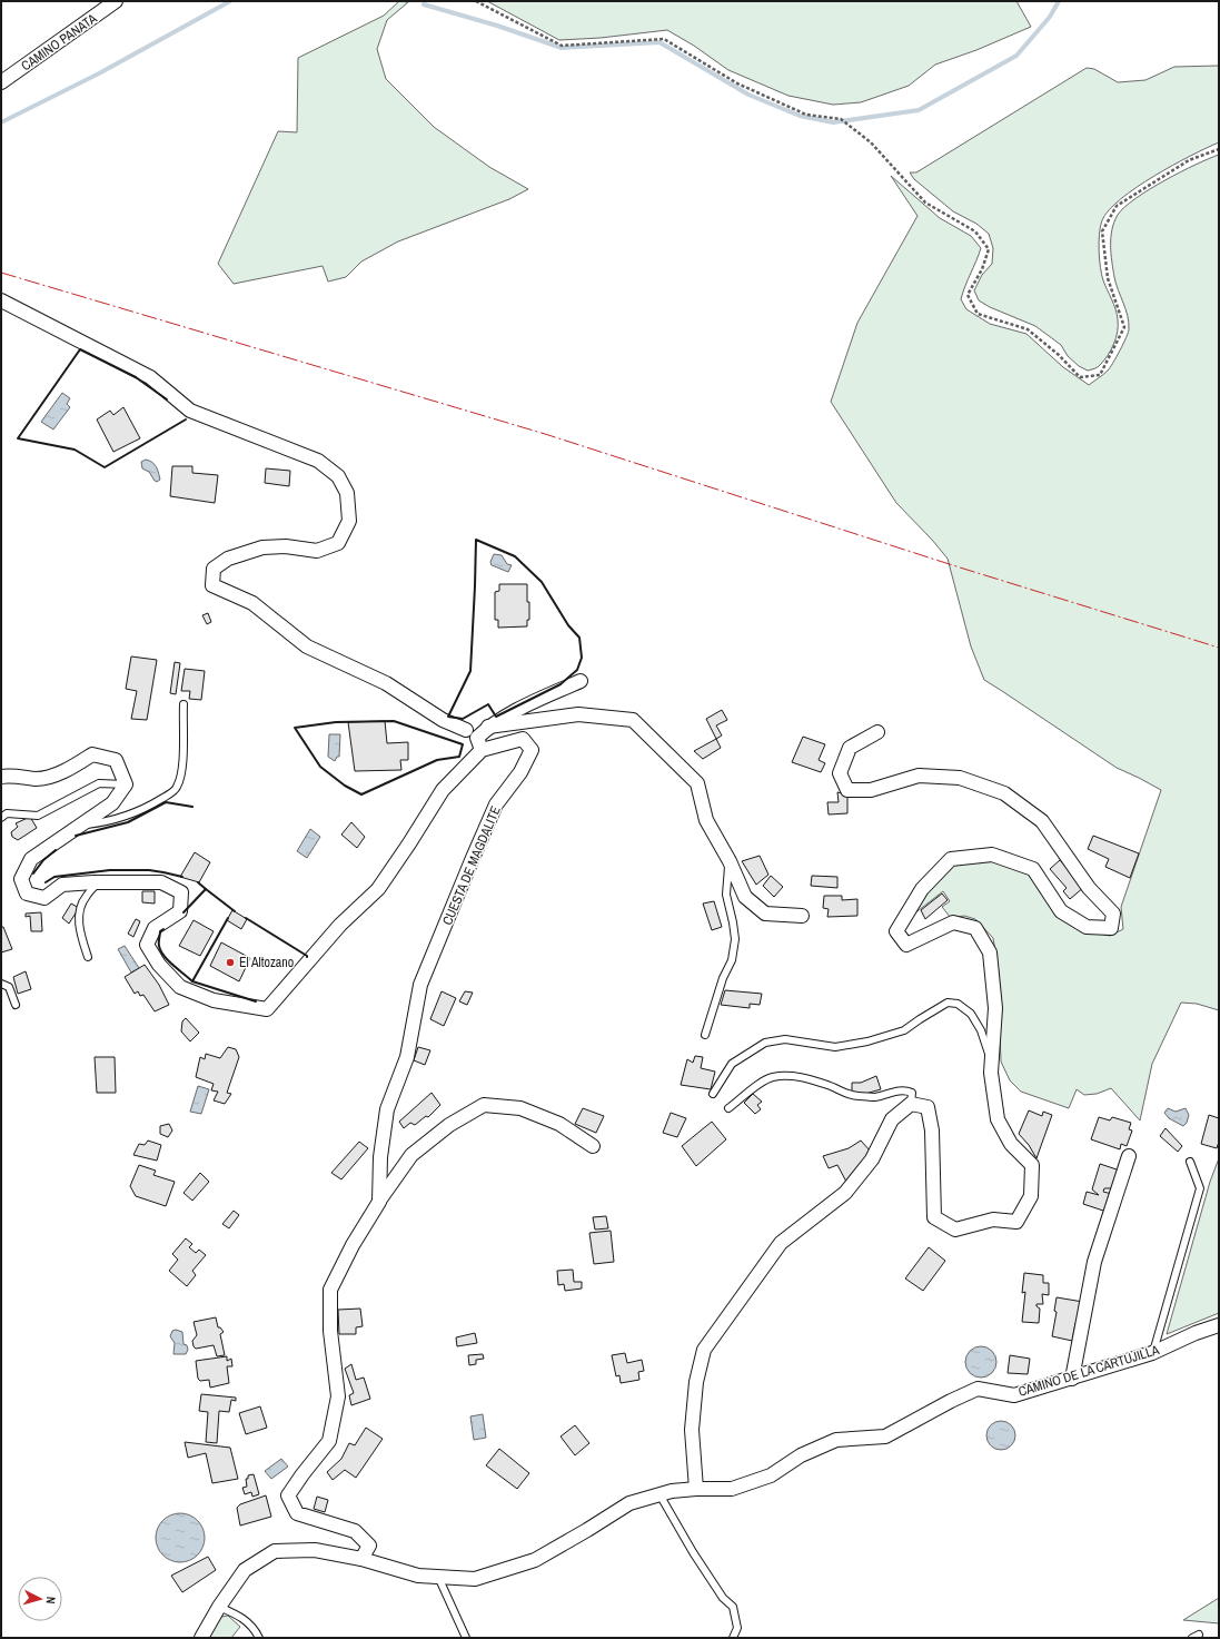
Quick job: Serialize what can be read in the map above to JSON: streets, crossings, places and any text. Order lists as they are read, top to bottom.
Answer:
{
  "streets": {
    "street": ["CAMINO PANATA", "CUESTA DE MAGDALITE", "CAMINO DE LA CARTUJILLA"]
  },
  "places": ["El Altozano"],
  "north": "right"
}
